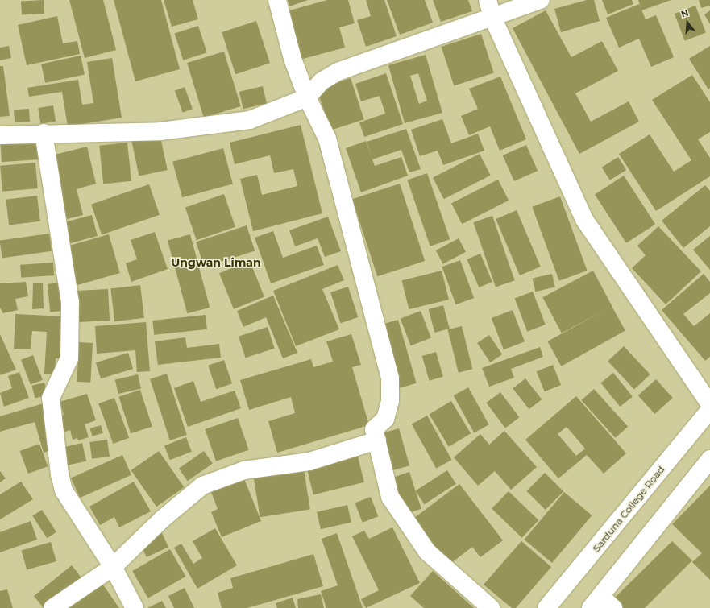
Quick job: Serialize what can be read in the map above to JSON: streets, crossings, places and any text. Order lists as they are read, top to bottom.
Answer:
{
  "streets": {
    "street": ["Sarduna College Road"]
  },
  "districts": ["Ungwan Liman"],
  "north": "top"
}
